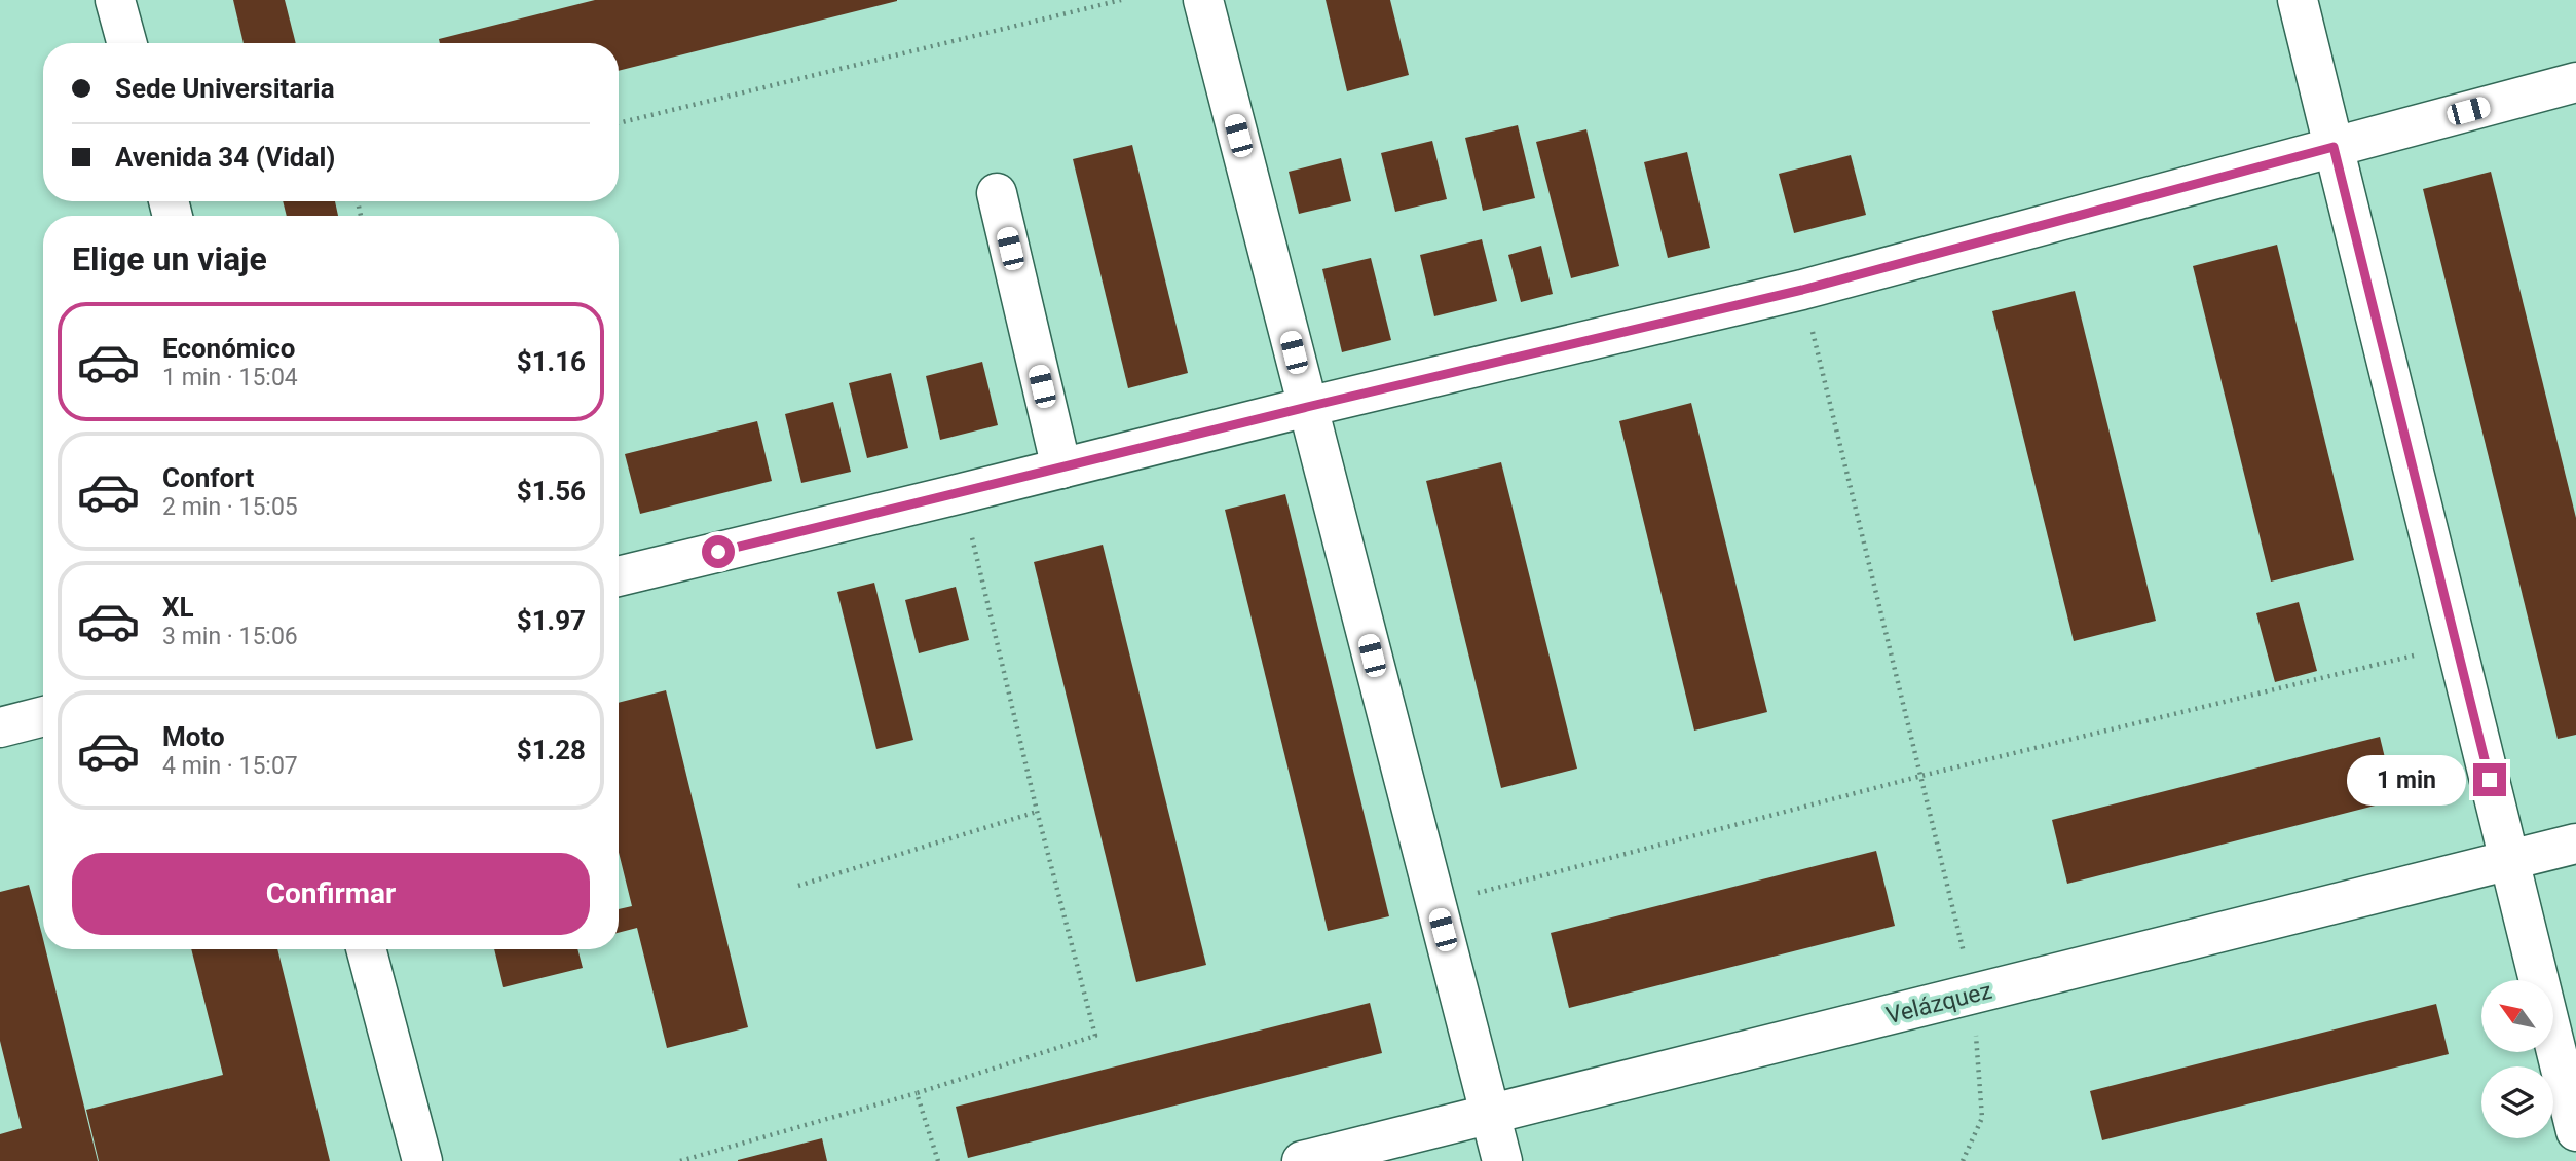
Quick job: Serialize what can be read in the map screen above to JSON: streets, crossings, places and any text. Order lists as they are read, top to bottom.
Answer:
{
  "streets": {
    "street": ["Velázquez"]
  },
  "north": "top left",
  "page": {
    "banner": ["Sede Universitaria", "Avenida 34 (Vidal)"],
    "heading": "Elige un viaje",
    "list": [
      {
        "name": "Económico",
        "note": "1 min · 15:04",
        "value": "$1.16"
      },
      {
        "name": "Confort",
        "note": "2 min · 15:05",
        "value": "$1.56"
      },
      {
        "name": "XL",
        "note": "3 min · 15:06",
        "value": "$1.97"
      },
      {
        "name": "Moto",
        "note": "4 min · 15:07",
        "value": "$1.28"
      }
    ],
    "bubble": "1 min",
    "buttons": "Confirmar"
  }
}
